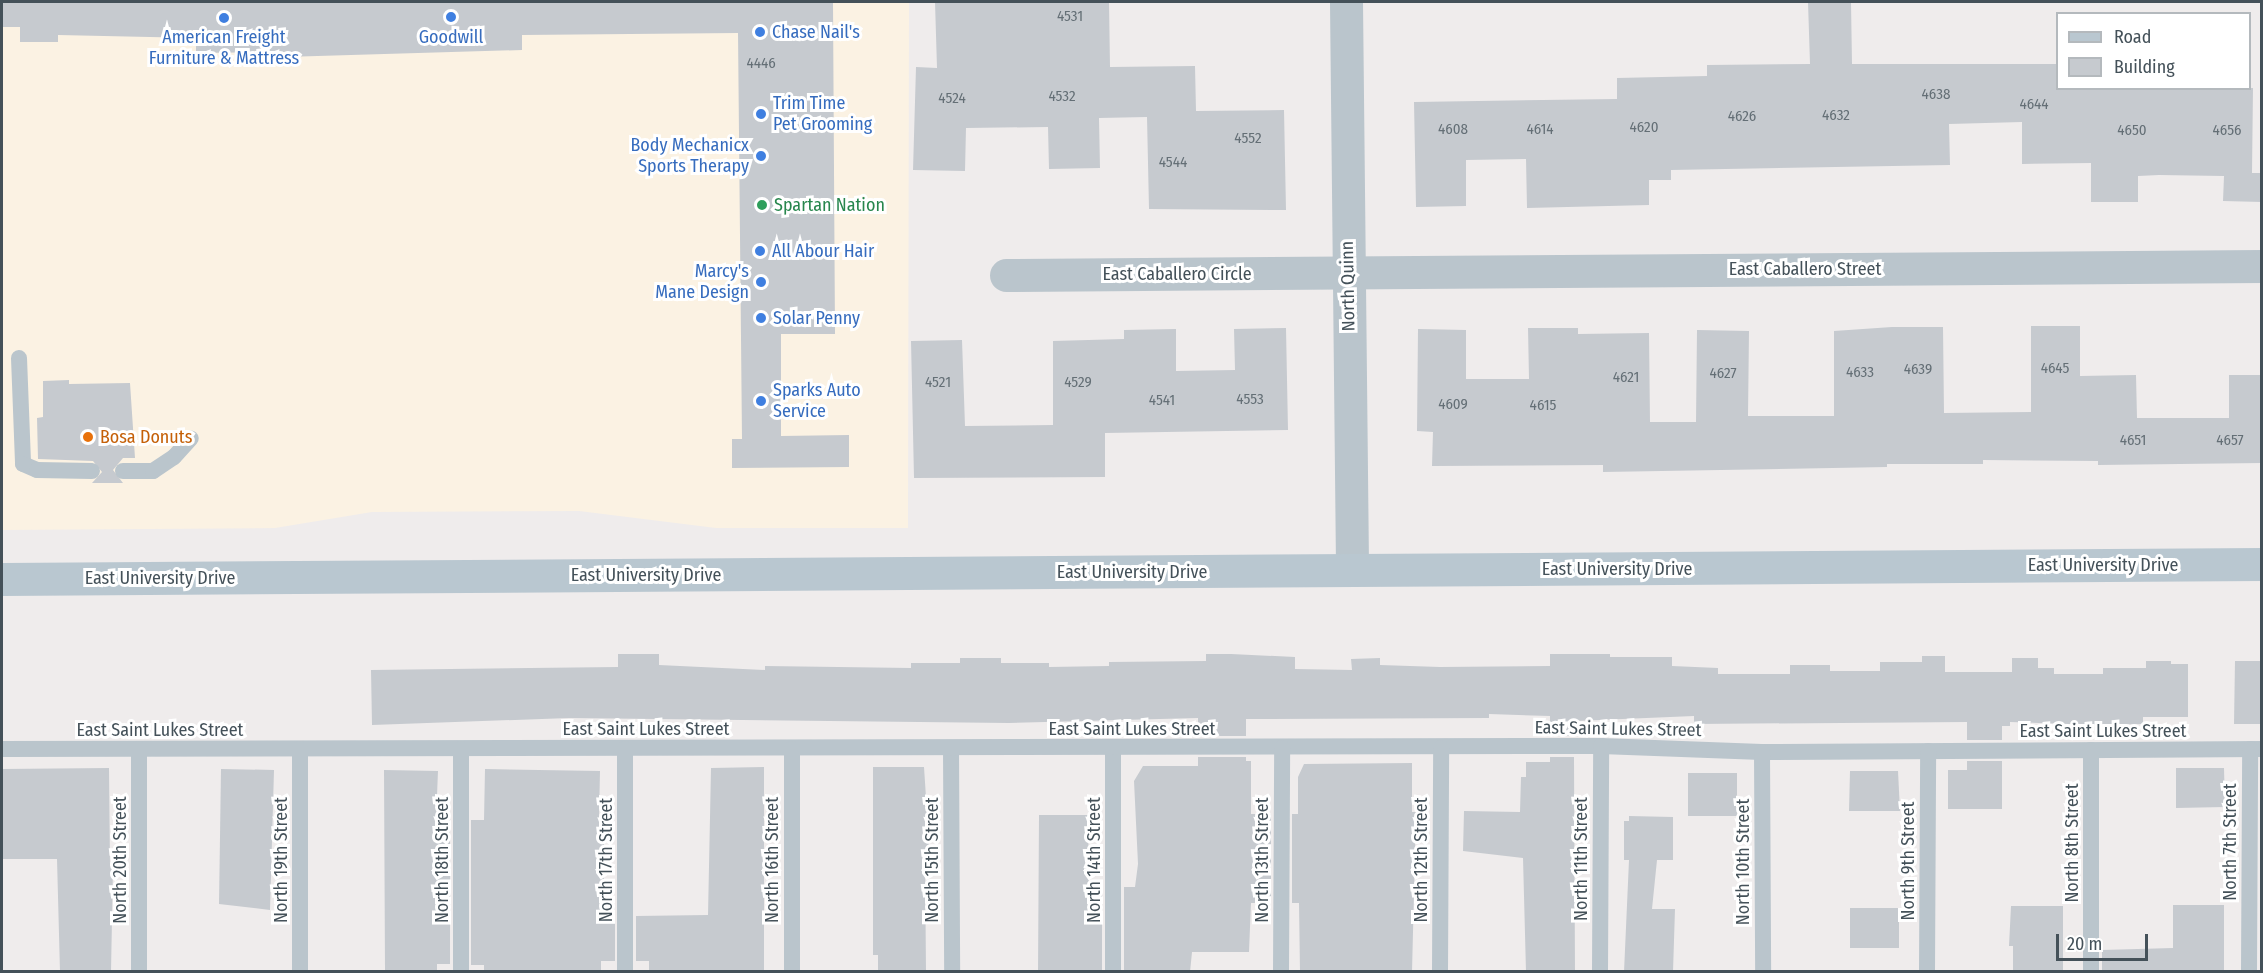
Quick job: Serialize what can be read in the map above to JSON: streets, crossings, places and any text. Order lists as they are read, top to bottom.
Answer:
{
  "streets": {
    "main road": ["East University Drive"],
    "street": ["East Caballero Street", "East Caballero Circle", "North Quinn"],
    "lane": [
      "East Saint Lukes Street",
      "North 7th Street",
      "North 8th Street",
      "North 11th Street",
      "North 20th Street",
      "North 19th Street",
      "North 18th Street",
      "North 17th Street",
      "North 16th Street",
      "North 15th Street",
      "North 14th Street",
      "North 13th Street",
      "North 12th Street",
      "North 9th Street",
      "North 10th Street"
    ]
  },
  "crossings": [
    ["East Caballero Street", "East Caballero Circle"],
    ["East Caballero Street", "North Quinn"],
    ["East Caballero Circle", "North Quinn"],
    ["North Quinn", "East University Drive"],
    ["East Saint Lukes Street", "North 7th Street"],
    ["East Saint Lukes Street", "North 8th Street"],
    ["East Saint Lukes Street", "North 11th Street"],
    ["East Saint Lukes Street", "North 20th Street"],
    ["East Saint Lukes Street", "North 19th Street"],
    ["East Saint Lukes Street", "North 18th Street"],
    ["East Saint Lukes Street", "North 17th Street"],
    ["East Saint Lukes Street", "North 16th Street"],
    ["East Saint Lukes Street", "North 15th Street"],
    ["East Saint Lukes Street", "North 14th Street"],
    ["East Saint Lukes Street", "North 13th Street"],
    ["East Saint Lukes Street", "North 12th Street"],
    ["East Saint Lukes Street", "North 9th Street"],
    ["East Saint Lukes Street", "North 10th Street"]
  ],
  "places": [
    "Goodwill",
    "American Freight Furniture & Mattress",
    "Chase Nail's",
    "Trim Time Pet Grooming",
    "Body Mechanicx Sports Therapy",
    "Spartan Nation",
    "All Abour Hair",
    "Marcy's Mane Design",
    "Solar Penny",
    "Sparks Auto Service",
    "Bosa Donuts"
  ],
  "house_numbers": [
    "4531",
    "4446",
    "4638",
    "4532",
    "4524",
    "4644",
    "4632",
    "4626",
    "4620",
    "4608",
    "4614",
    "4650",
    "4656",
    "4552",
    "4544",
    "4645",
    "4639",
    "4633",
    "4627",
    "4621",
    "4521",
    "4529",
    "4553",
    "4541",
    "4609",
    "4615",
    "4651",
    "4657"
  ],
  "legend": ["Road", "Building"],
  "scale_bar": "20 m"
}
